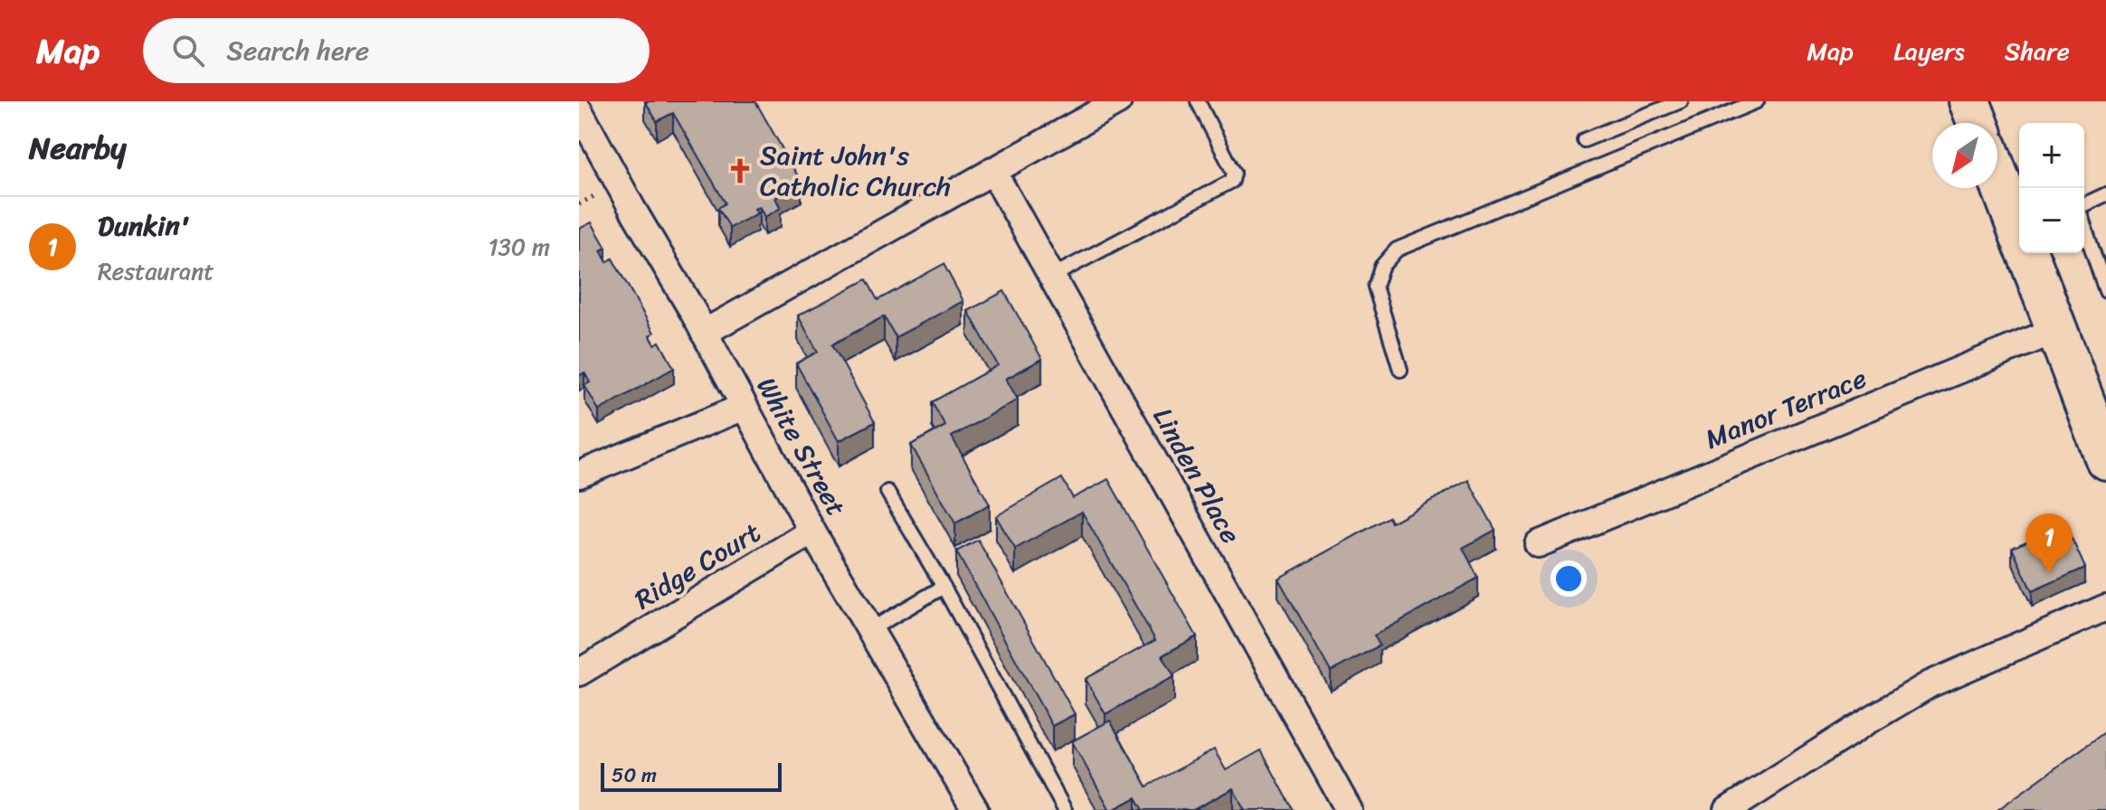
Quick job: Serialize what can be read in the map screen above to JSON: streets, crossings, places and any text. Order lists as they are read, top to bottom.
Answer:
{
  "streets": {
    "street": [
      "Manor Terrace",
      "White Street",
      "Linden Place",
      "Ridge Court"
    ]
  },
  "crossings": [
    ["White Street", "Ridge Court"]
  ],
  "places": {
    "church": ["Saint John's Catholic Church"]
  },
  "scale_bar": "50 m",
  "north": "bottom left",
  "page": {
    "header": "Map",
    "search": "Search here",
    "nav": ["Map", "Layers", "Share"],
    "heading": "Nearby",
    "map_buttons": ["+", "−"],
    "list": [
      {
        "mark": "1",
        "name": "Dunkin'",
        "note": "Restaurant",
        "value": "130 m"
      }
    ],
    "pins": "1",
    "scale": "50 m"
  }
}
